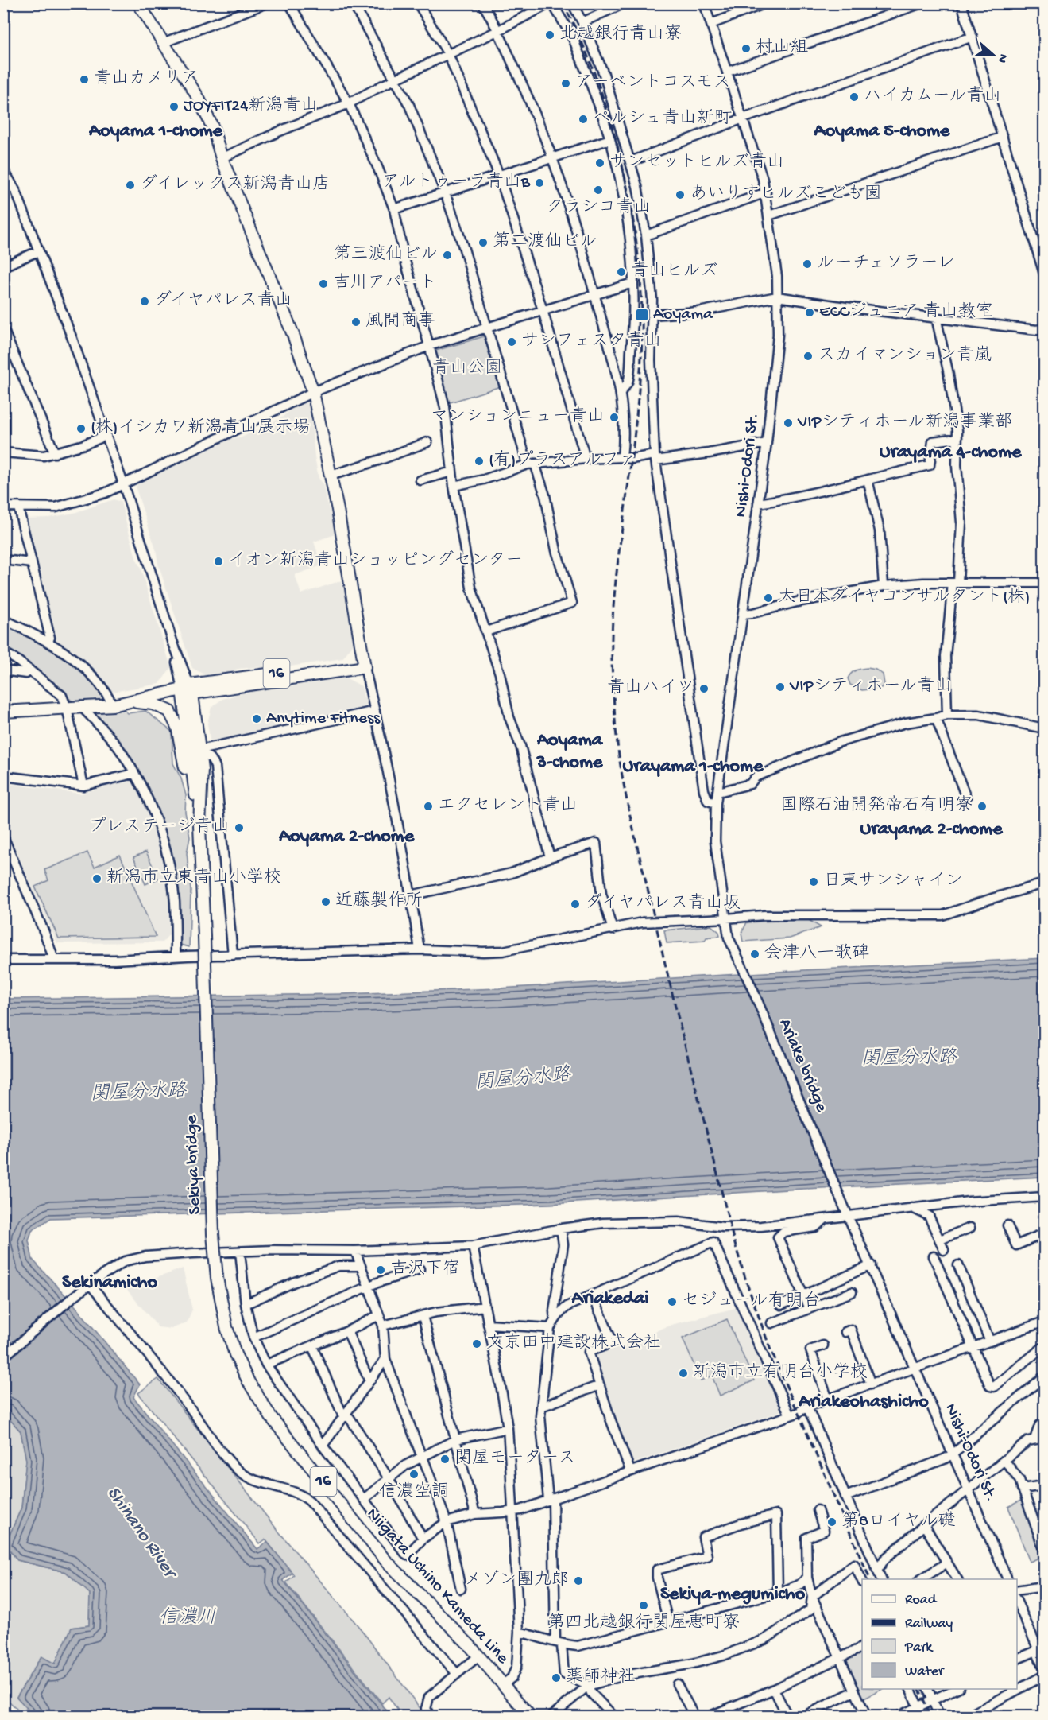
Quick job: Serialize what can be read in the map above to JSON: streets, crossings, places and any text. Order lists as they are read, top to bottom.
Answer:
{
  "streets": {
    "main road": ["16", "Sekiya bridge", "Niigata Uchino Kameda Line"],
    "street": ["Nishi-Odori St.", "Ariake bridge"]
  },
  "crossings": [
    ["Nishi-Odori St.", "Ariake bridge"],
    ["16", "Sekiya bridge"],
    ["Sekiya bridge", "Niigata Uchino Kameda Line"]
  ],
  "districts": [
    "Aoyama 1-chome",
    "Aoyama 5-chome",
    "Urayama 4-chome",
    "Aoyama 3-chome",
    "Urayama 1-chome",
    "Urayama 2-chome",
    "Aoyama 2-chome",
    "Sekinamicho",
    "Ariakedai",
    "Ariakeohashicho",
    "Sekiya-megumicho"
  ],
  "water": ["関屋分水路", "Shinano River", "信濃川"],
  "parks": ["青山公園"],
  "places": {
    "other": [
      "北越銀行青山寮",
      "村山組",
      "青山カメリア",
      "アーベントコスモス",
      "ハイカムール青山",
      "JOYFIT24新潟青山",
      "ペルシュ青山新町",
      "サンセットヒルズ青山",
      "アルトゥーラ青山B",
      "ダイレックス新潟青山店",
      "クラシコ青山",
      "あいりすヒルズこども園",
      "第二渡仙ビル",
      "第三渡仙ビル",
      "ルーチェソラーレ",
      "青山ヒルズ",
      "吉川アパート",
      "ダイヤパレス青山",
      "ECCジュニア 青山教室",
      "風間商事",
      "サンフェスタ青山",
      "スカイマンション青嵐",
      "マンションニュー青山",
      "VIPシティホール新潟事業部",
      "(株)イシカワ新潟青山展示場",
      "(有)プラスアルファ",
      "イオン新潟青山ショッピングセンター",
      "大日本ダイヤコンサルタント(株)",
      "VIPシティホール青山",
      "青山ハイツ",
      "Anytime Fitness",
      "エクセレント青山",
      "国際石油開発帝石有明寮",
      "プレステージ青山",
      "新潟市立東青山小学校",
      "日東サンシャイン",
      "近藤製作所",
      "ダイヤパレス青山坂",
      "会津八一歌碑",
      "吉沢下宿",
      "セジュール有明台",
      "文京田中建設株式会社",
      "新潟市立有明台小学校",
      "関屋モータース",
      "信濃空調",
      "第8ロイヤル礎",
      "メゾン團九郎",
      "第四北越銀行関屋恵町寮",
      "薬師神社"
    ],
    "transit": ["Aoyama"]
  },
  "legend": [
    "Road",
    "Railway",
    "Park",
    "Water"
  ],
  "north": "right"
}
